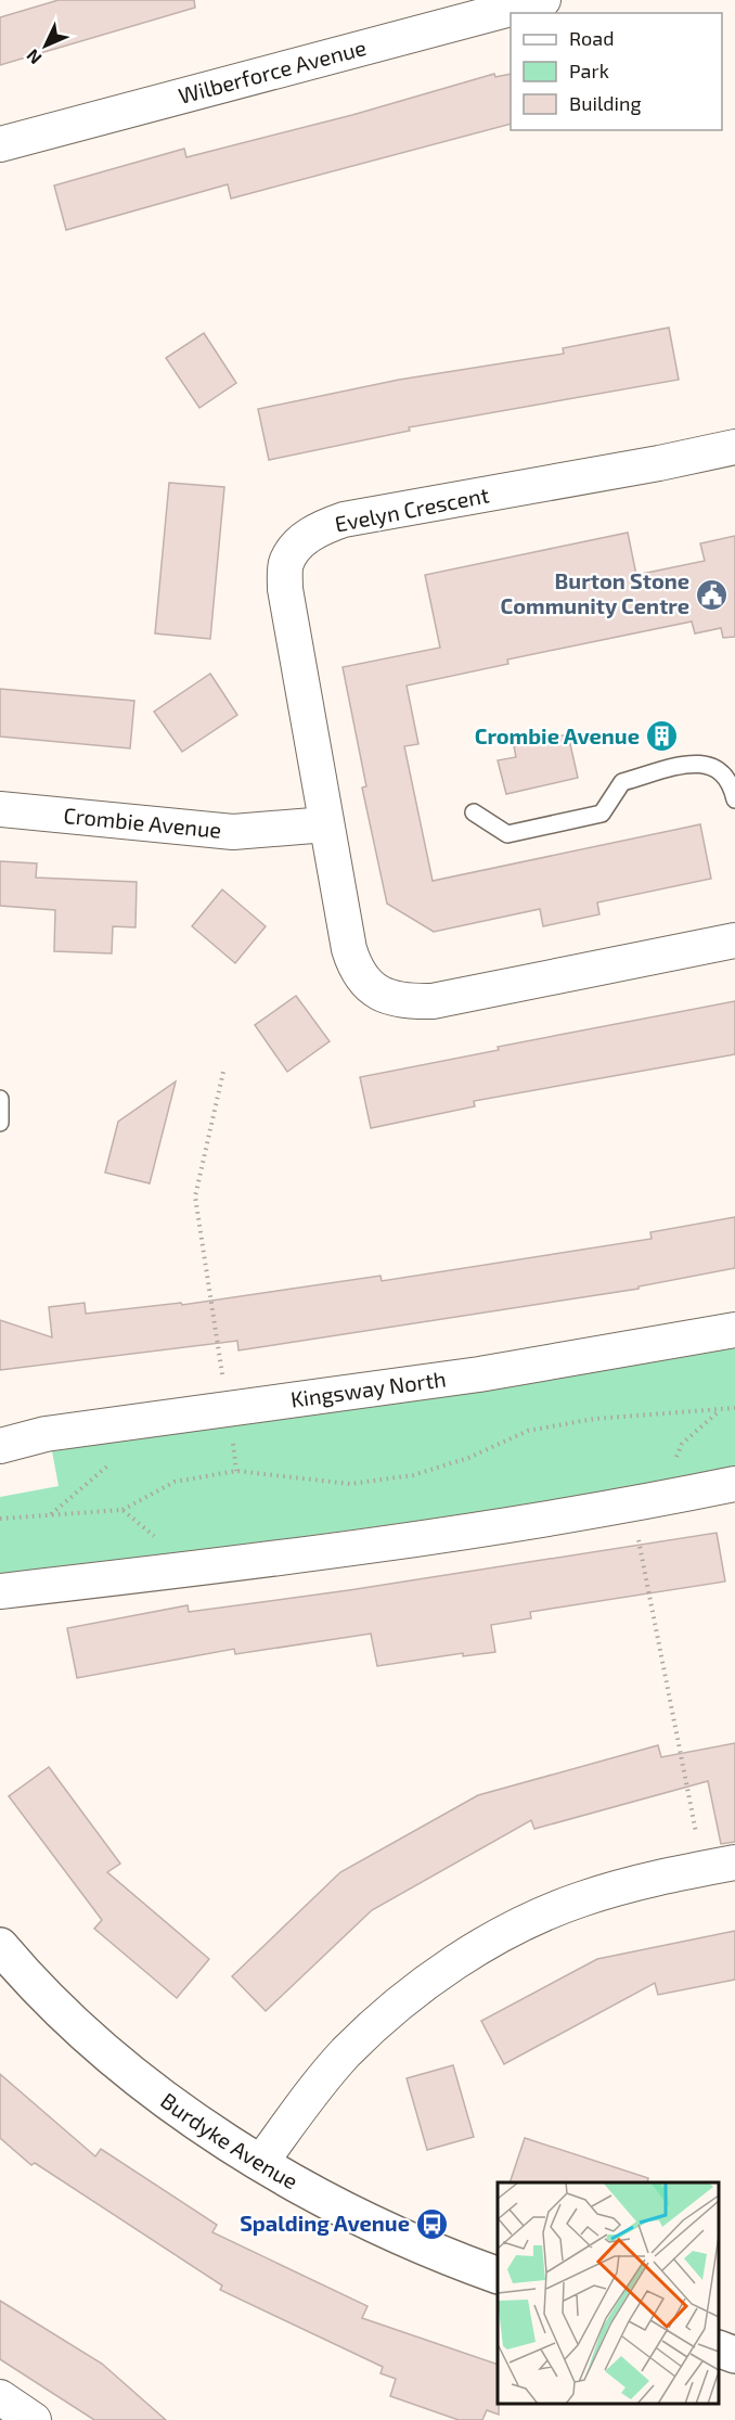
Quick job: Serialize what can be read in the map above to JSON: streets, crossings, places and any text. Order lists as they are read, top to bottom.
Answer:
{
  "streets": {
    "street": [
      "Wilberforce Avenue",
      "Evelyn Crescent",
      "Crombie Avenue",
      "Kingsway North",
      "Burdyke Avenue"
    ]
  },
  "crossings": [
    ["Evelyn Crescent", "Crombie Avenue"]
  ],
  "places": {
    "public building": ["Burton Stone Community Centre"],
    "building": ["Crombie Avenue"],
    "bus stop": ["Spalding Avenue"]
  },
  "legend": ["Road", "Park", "Building"],
  "north": "bottom left"
}
